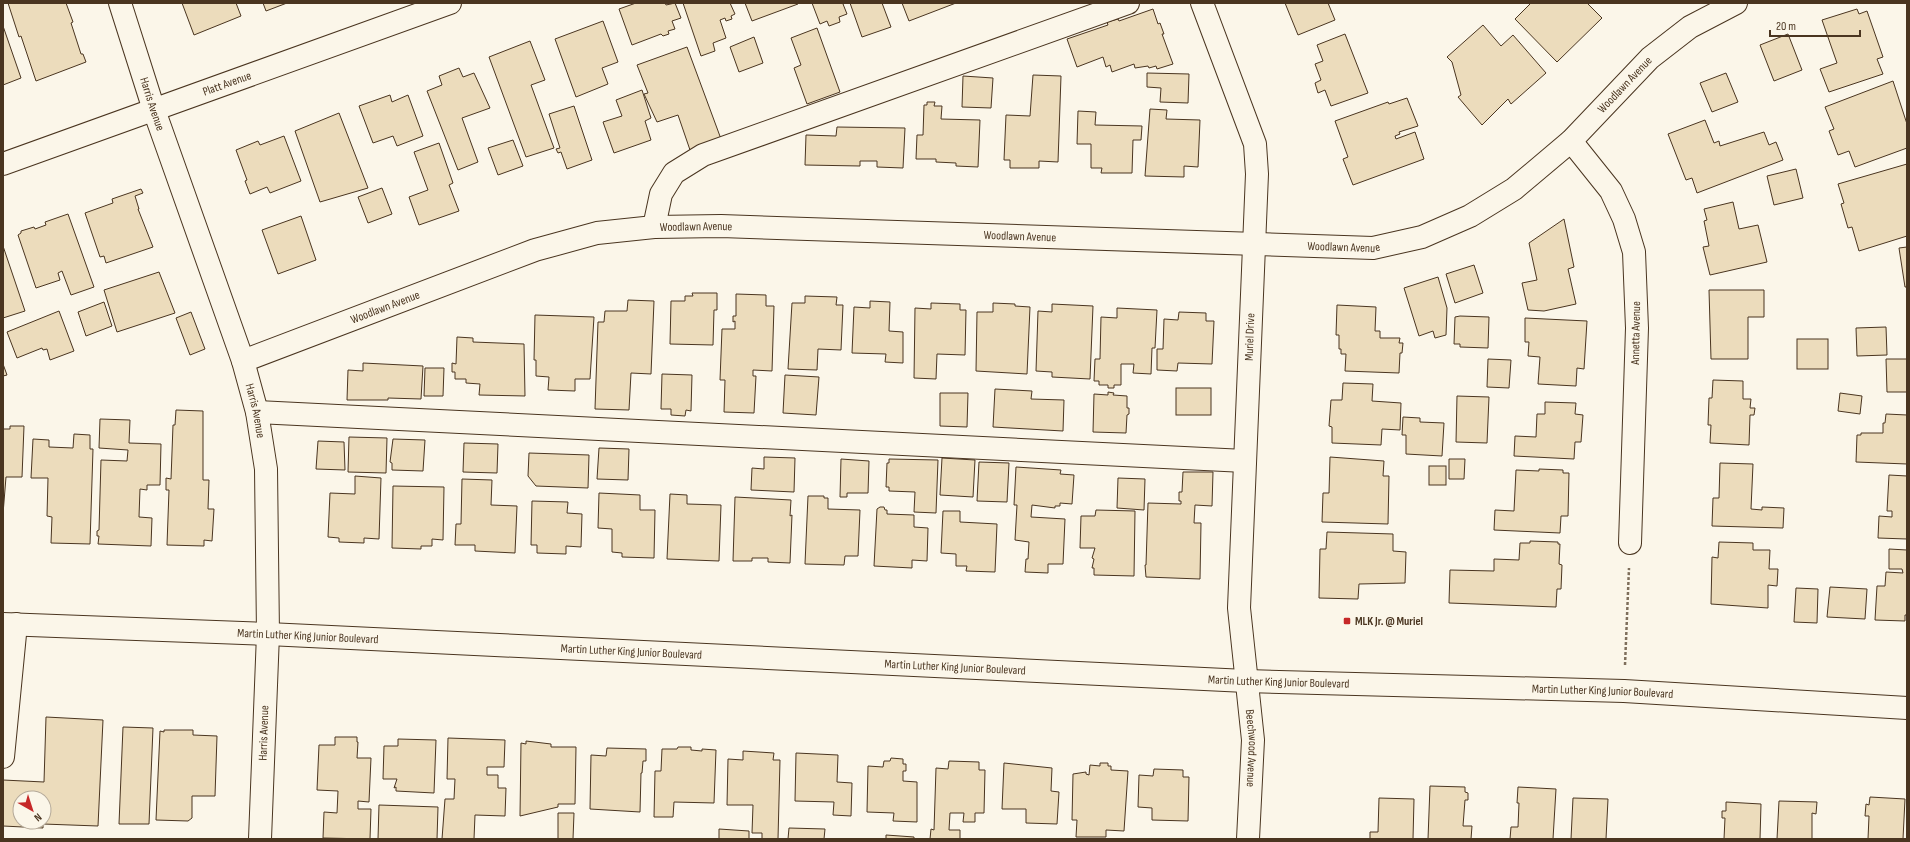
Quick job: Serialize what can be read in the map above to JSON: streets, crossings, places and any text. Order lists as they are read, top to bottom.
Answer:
{
  "streets": {
    "street": [
      "Platt Avenue",
      "Woodlawn Avenue",
      "Harris Avenue",
      "Annetta Avenue",
      "Muriel Drive",
      "Martin Luther King Junior Boulevard",
      "Beechwood Avenue"
    ]
  },
  "crossings": [
    ["Platt Avenue", "Harris Avenue"],
    ["Woodlawn Avenue", "Harris Avenue"],
    ["Woodlawn Avenue", "Annetta Avenue"],
    ["Woodlawn Avenue", "Muriel Drive"],
    ["Harris Avenue", "Martin Luther King Junior Boulevard"],
    ["Muriel Drive", "Martin Luther King Junior Boulevard"],
    ["Muriel Drive", "Beechwood Avenue"],
    ["Martin Luther King Junior Boulevard", "Beechwood Avenue"]
  ],
  "places": {
    "transit": ["MLK Jr. @ Muriel"]
  },
  "scale_bar": "20 m",
  "north": "bottom right"
}
